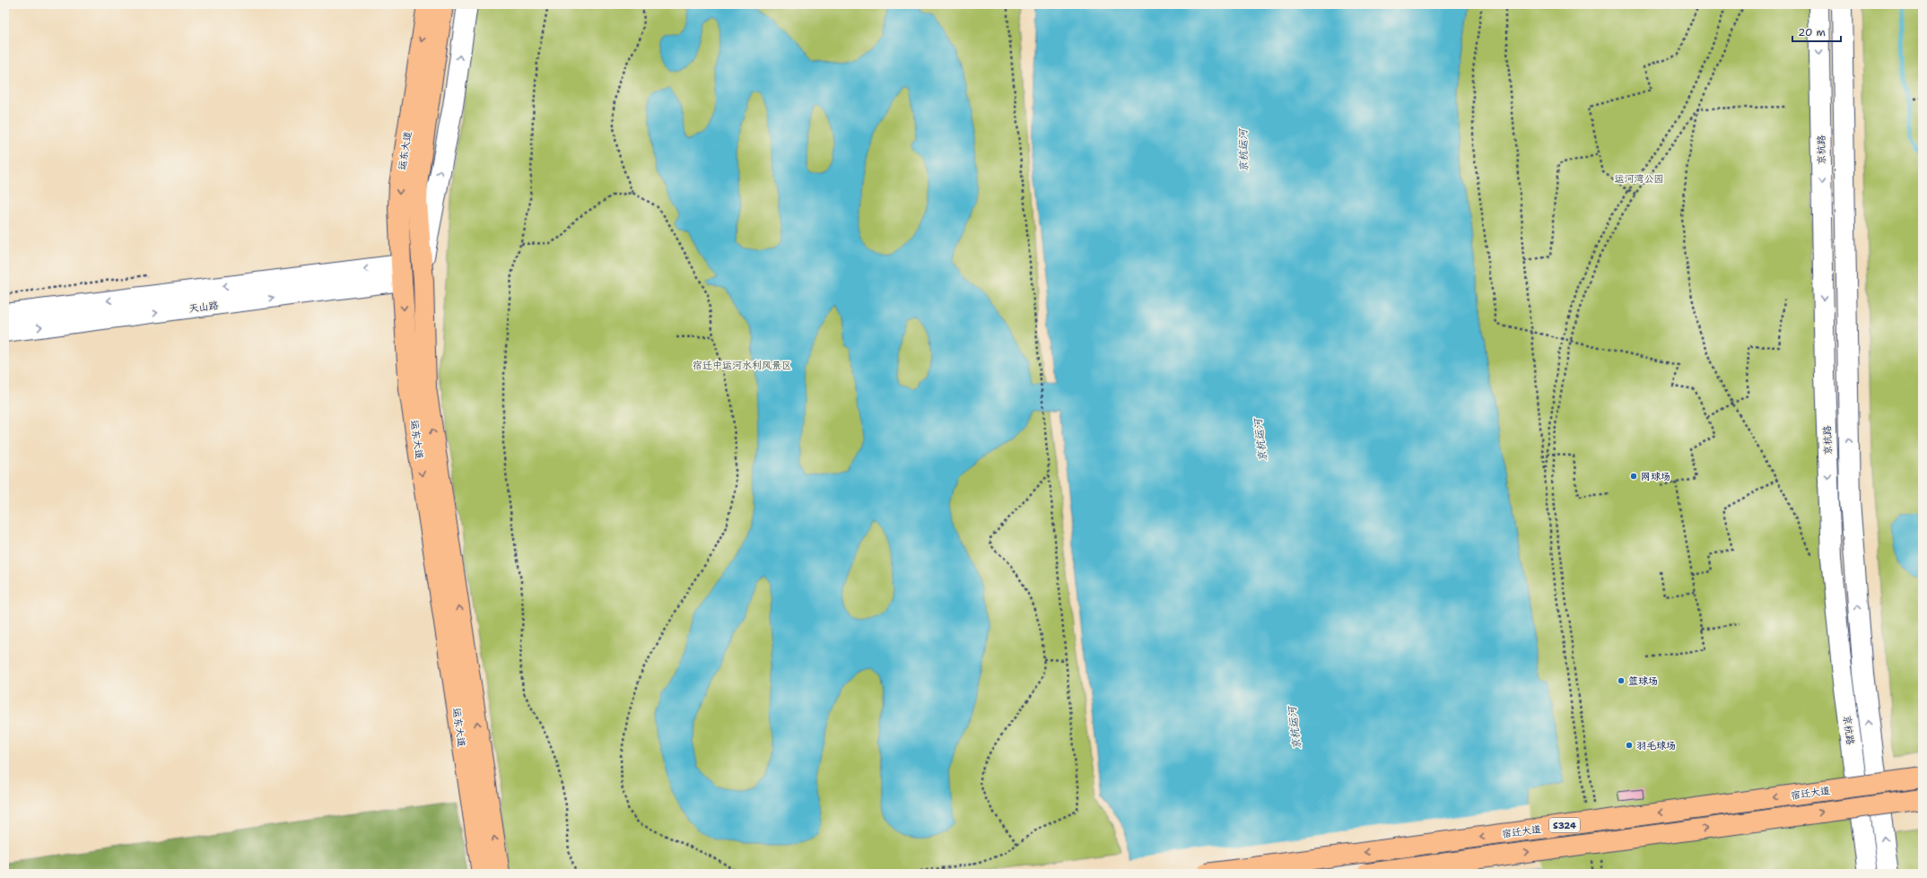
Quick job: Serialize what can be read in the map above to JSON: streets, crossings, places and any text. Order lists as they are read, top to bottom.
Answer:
{
  "streets": {
    "main road": ["运东大道", "宿迁大道", "S324"],
    "street": ["京杭路", "天山路"]
  },
  "crossings": [
    ["运东大道", "天山路"]
  ],
  "water": ["京杭运河"],
  "parks": ["运河湾公园", "宿迁中运河水利风景区"],
  "places": ["网球场", "篮球场", "羽毛球场"],
  "scale_bar": "20 m"
}
